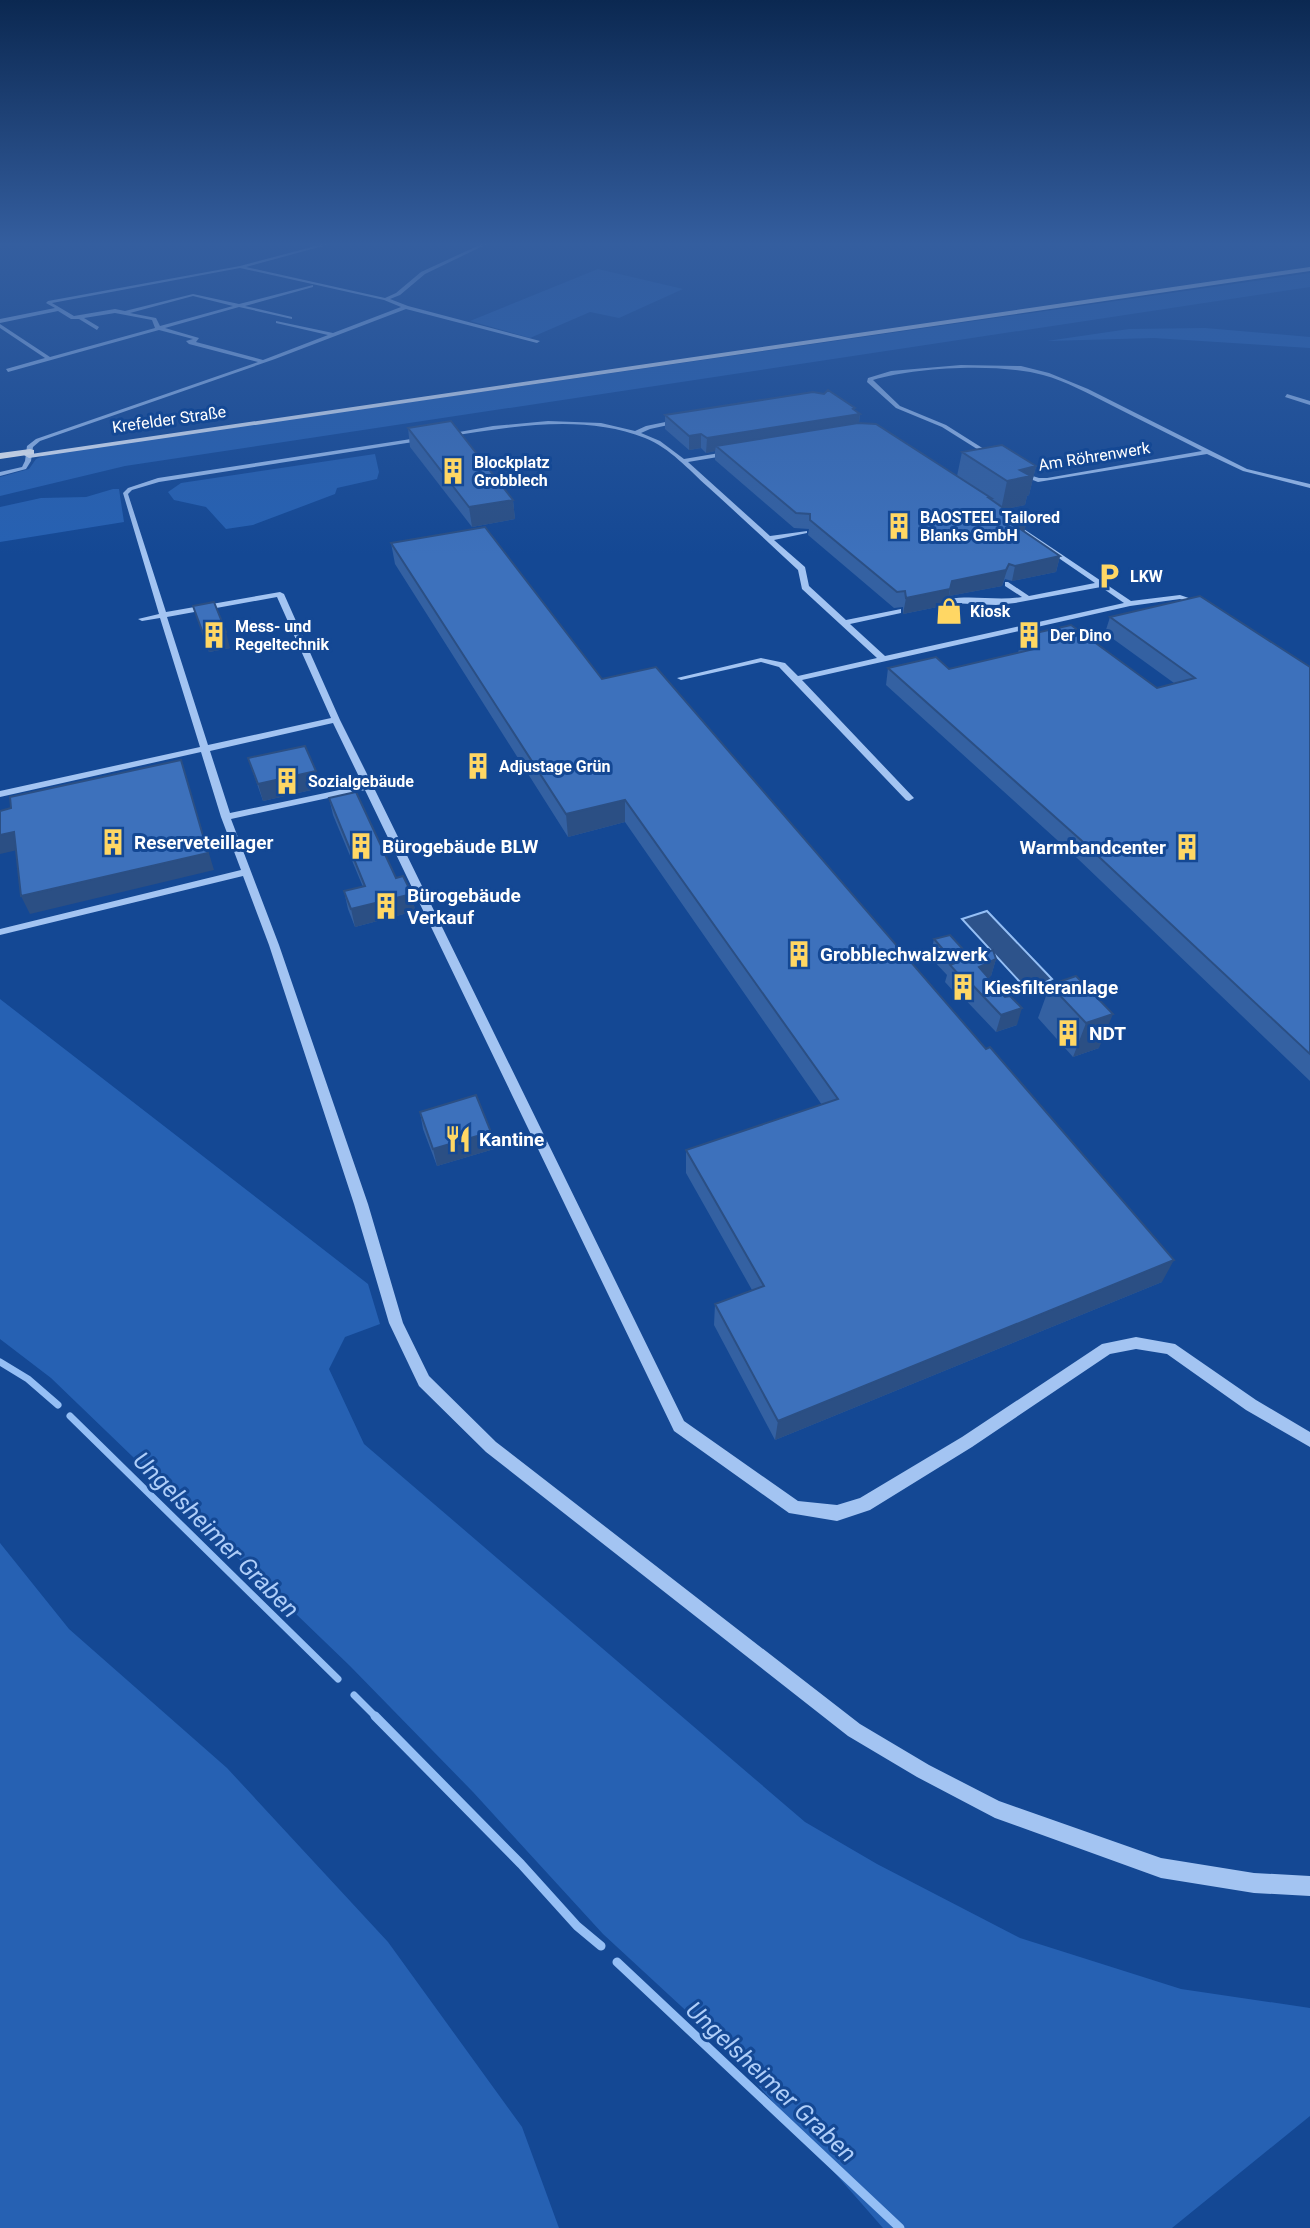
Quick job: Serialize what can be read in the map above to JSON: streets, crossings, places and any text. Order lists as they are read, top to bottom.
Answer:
{
  "streets": {
    "highway": ["Krefelder Straße"],
    "street": ["Am Röhrenwerk"]
  },
  "water": ["Ungelsheimer Graben"],
  "places": {
    "building": [
      "Blockplatz Grobblech",
      "BAOSTEEL Tailored Blanks GmbH",
      "Mess- und Regeltechnik",
      "Der Dino",
      "Adjustage Grün",
      "Sozialgebäude",
      "Reserveteillager",
      "Bürogebäude BLW",
      "Warmbandcenter",
      "Bürogebäude Verkauf",
      "Grobblechwalzwerk",
      "Kiesfilteranlage",
      "NDT"
    ],
    "parking": ["LKW"],
    "shop": ["Kiosk"],
    "restaurant": ["Kantine"]
  }
}
